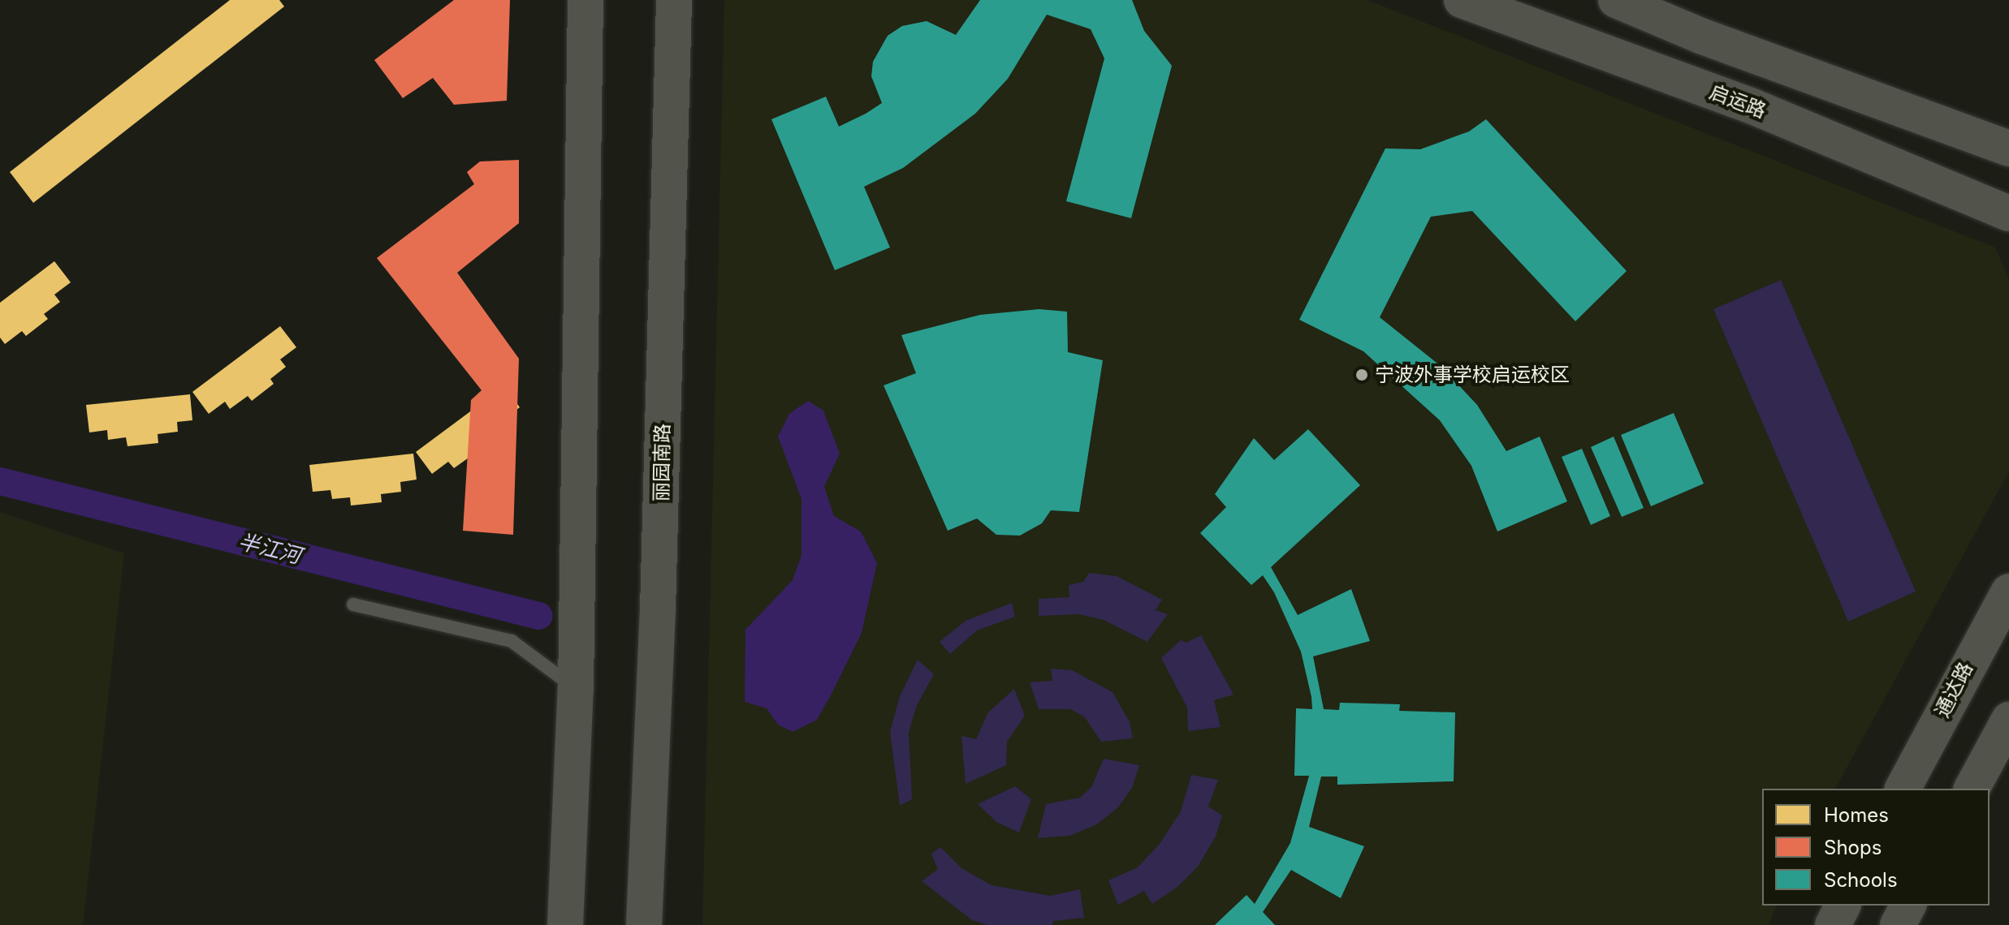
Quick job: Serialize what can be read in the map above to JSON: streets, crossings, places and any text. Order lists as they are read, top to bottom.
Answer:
{
  "streets": {
    "main road": ["启运路", "丽园南路", "通达路"]
  },
  "water": ["半江河"],
  "places": ["宁波外事学校启运校区"],
  "legend": ["Homes", "Shops", "Schools"]
}
